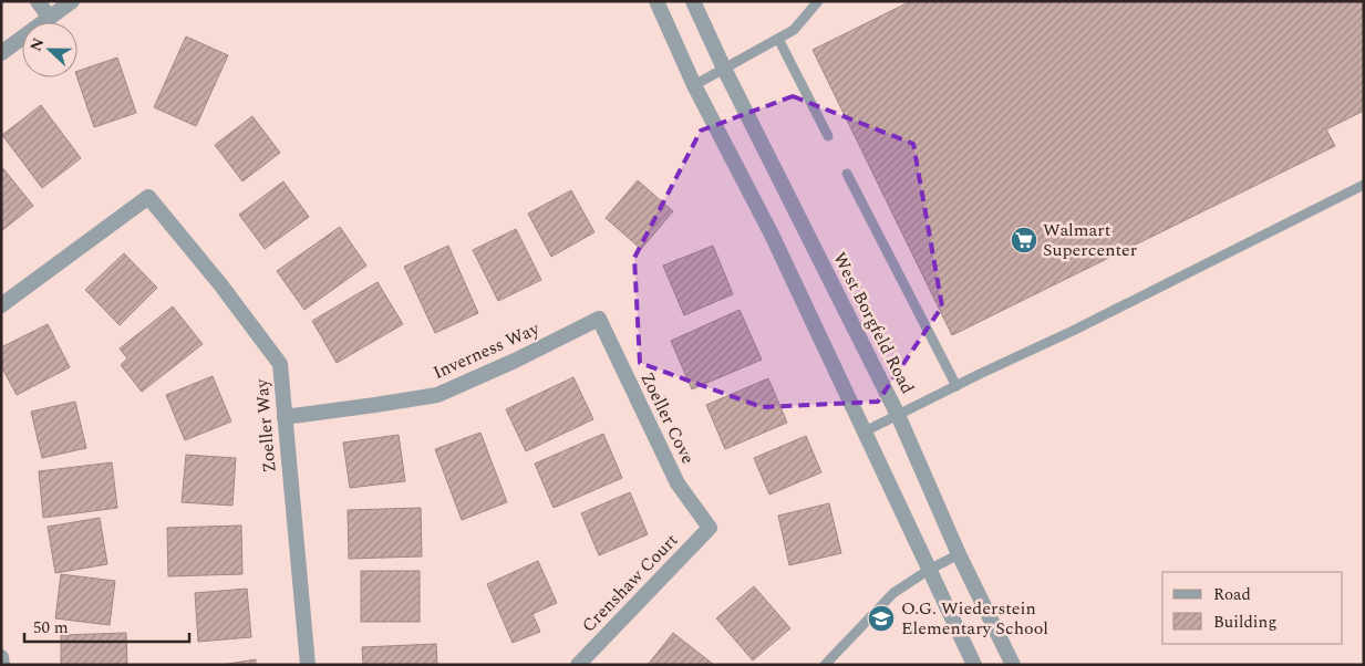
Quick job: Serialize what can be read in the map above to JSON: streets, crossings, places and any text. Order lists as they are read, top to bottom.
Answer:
{
  "streets": {
    "street": [
      "West Borgfeld Road",
      "Inverness Way",
      "Zoeller Cove",
      "Zoeller Way",
      "Crenshaw Court"
    ]
  },
  "crossings": [
    ["Inverness Way", "Zoeller Cove"],
    ["Inverness Way", "Zoeller Way"],
    ["Zoeller Cove", "Crenshaw Court"]
  ],
  "places": {
    "supermarket": ["Walmart Supercenter"],
    "school or university": ["O.G. Wiederstein Elementary School"]
  },
  "legend": ["Road", "Building"],
  "scale_bar": "50 m",
  "north": "left"
}
